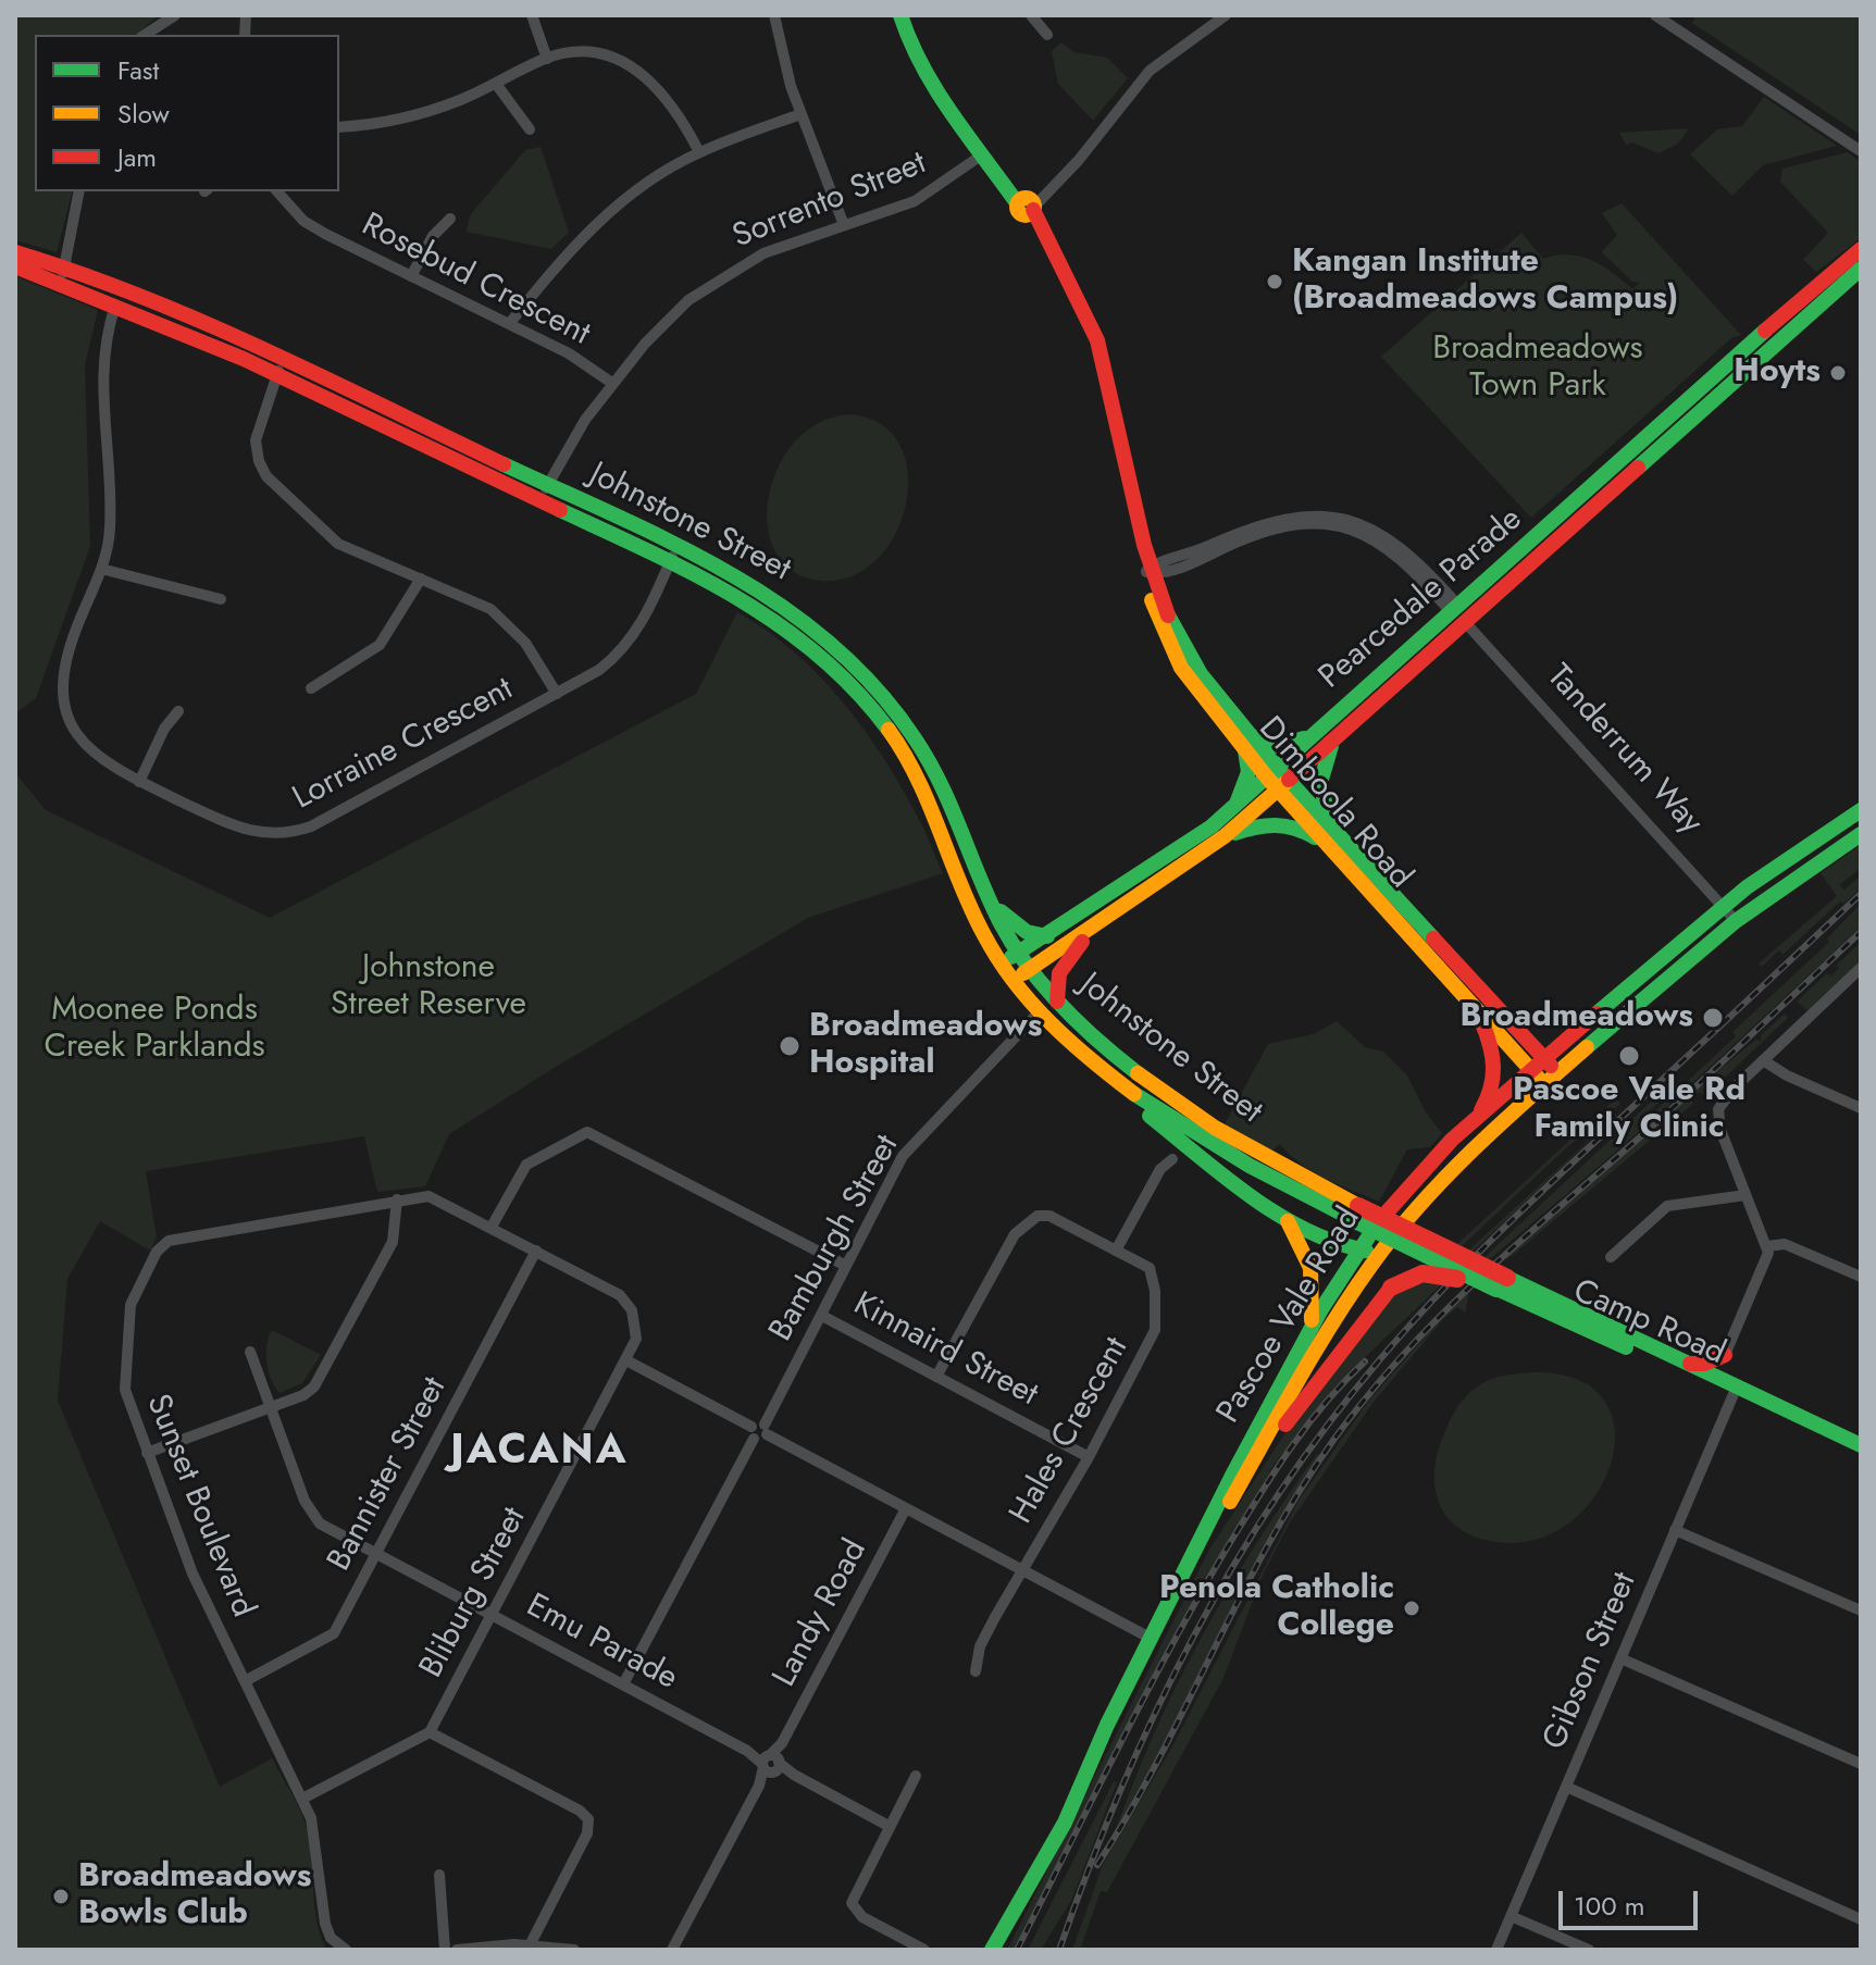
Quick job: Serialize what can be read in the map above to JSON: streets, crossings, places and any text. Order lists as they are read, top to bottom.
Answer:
{
  "streets": {
    "main road": [
      "Johnstone Street",
      "Pearcedale Parade",
      "Dimboola Road",
      "Pascoe Vale Road",
      "Camp Road"
    ],
    "street": [
      "Sorrento Street",
      "Rosebud Crescent",
      "Lorraine Crescent",
      "Tanderrum Way",
      "Bamburgh Street",
      "Kinnaird Street",
      "Hales Crescent",
      "Bannister Street",
      "Sunset Boulevard",
      "Bliburg Street",
      "Landy Road",
      "Emu Parade",
      "Gibson Street"
    ]
  },
  "crossings": [
    ["Sorrento Street", "Rosebud Crescent"],
    ["Sorrento Street", "Johnstone Street"],
    ["Sorrento Street", "Dimboola Road"],
    ["Johnstone Street", "Pearcedale Parade"],
    ["Johnstone Street", "Lorraine Crescent"],
    ["Johnstone Street", "Bamburgh Street"],
    ["Johnstone Street", "Camp Road"],
    ["Pearcedale Parade", "Tanderrum Way"],
    ["Pearcedale Parade", "Dimboola Road"],
    ["Tanderrum Way", "Dimboola Road"],
    ["Tanderrum Way", "Pascoe Vale Road"],
    ["Dimboola Road", "Pascoe Vale Road"],
    ["Bamburgh Street", "Kinnaird Street"],
    ["Bamburgh Street", "Emu Parade"],
    ["Camp Road", "Gibson Street"],
    ["Kinnaird Street", "Hales Crescent"],
    ["Bannister Street", "Sunset Boulevard"],
    ["Bannister Street", "Bliburg Street"],
    ["Bannister Street", "Emu Parade"],
    ["Sunset Boulevard", "Bliburg Street"],
    ["Bliburg Street", "Emu Parade"],
    ["Landy Road", "Emu Parade"]
  ],
  "districts": ["JACANA"],
  "parks": ["Broadmeadows Town Park", "Johnstone Street Reserve", "Moonee Ponds Creek Parklands"],
  "places": [
    "Kangan Institute (Broadmeadows Campus)",
    "Hoyts",
    "Broadmeadows",
    "Broadmeadows Hospital",
    "Pascoe Vale Rd Family Clinic",
    "Penola Catholic College",
    "Broadmeadows Bowls Club"
  ],
  "legend": ["Fast", "Slow", "Jam"],
  "scale_bar": "100 m"
}
